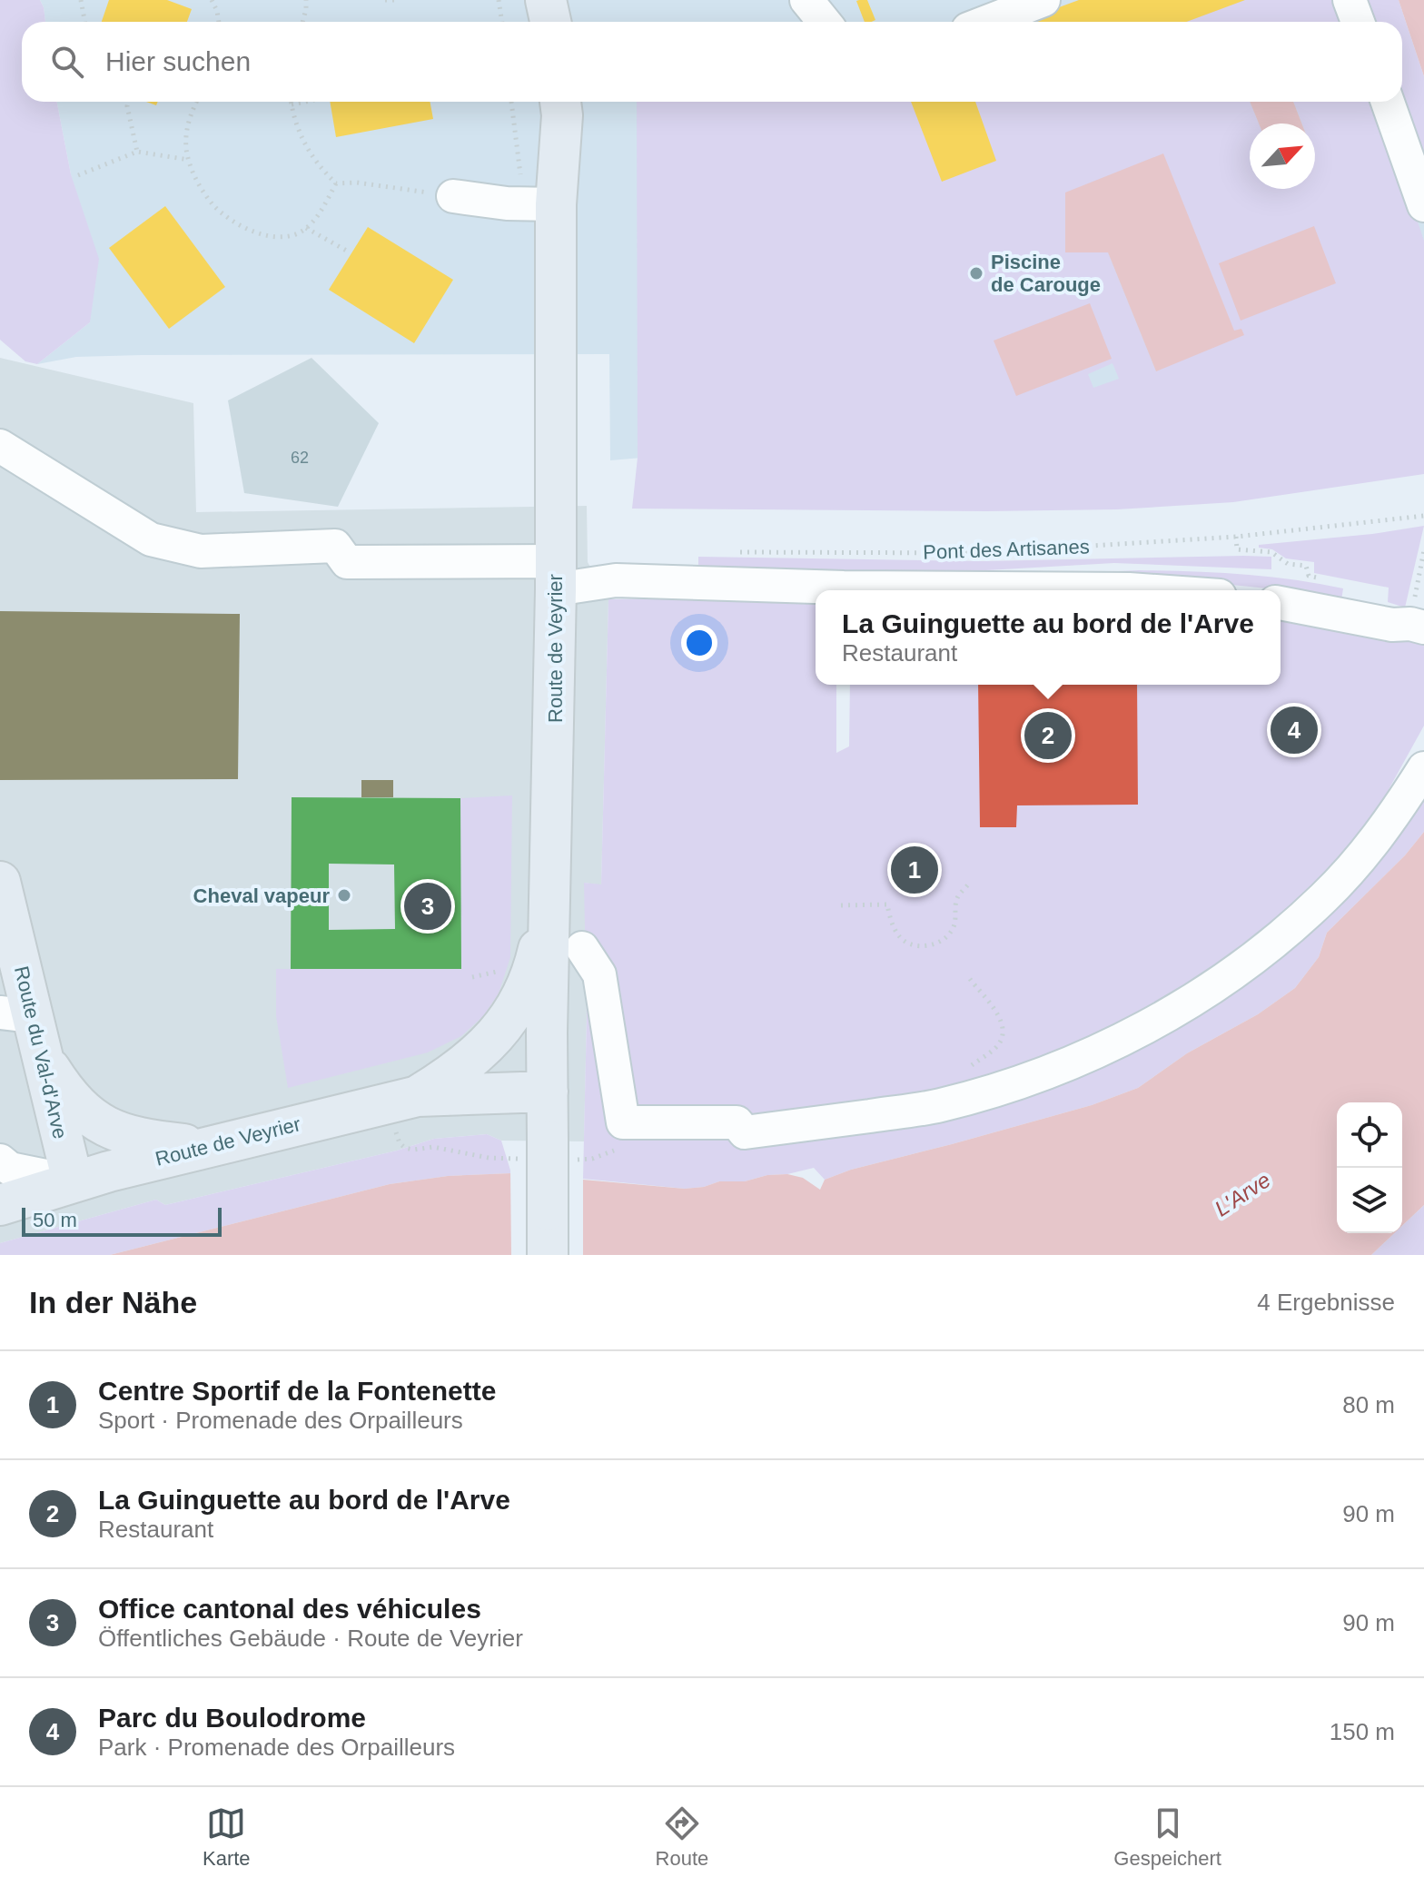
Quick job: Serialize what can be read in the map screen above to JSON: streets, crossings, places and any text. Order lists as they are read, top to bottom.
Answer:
{
  "streets": {
    "main road": ["Route de Veyrier", "Route du Val-d'Arve"],
    "path": ["Pont des Artisanes"]
  },
  "crossings": [
    ["Route de Veyrier", "Route du Val-d'Arve"]
  ],
  "water": ["L'Arve"],
  "places": ["Piscine de Carouge", "Cheval vapeur"],
  "house_numbers": ["62"],
  "scale_bar": "50 m",
  "north": "top right",
  "page": {
    "search": "Hier suchen",
    "popup": ["La Guinguette au bord de l'Arve", "Restaurant"],
    "pins": [
      "4",
      "2",
      "1",
      "3"
    ],
    "scale": "50 m",
    "heading": ["In der Nähe", "4 Ergebnisse"],
    "list": [
      {
        "mark": "1",
        "name": "Centre Sportif de la Fontenette",
        "note": "Sport · Promenade des Orpailleurs",
        "value": "80 m"
      },
      {
        "mark": "2",
        "name": "La Guinguette au bord de l'Arve",
        "note": "Restaurant",
        "value": "90 m"
      },
      {
        "mark": "3",
        "name": "Office cantonal des véhicules",
        "note": "Öffentliches Gebäude · Route de Veyrier",
        "value": "90 m"
      },
      {
        "mark": "4",
        "name": "Parc du Boulodrome",
        "note": "Park · Promenade des Orpailleurs",
        "value": "150 m"
      }
    ],
    "nav": ["Karte", "Route", "Gespeichert"]
  }
}
